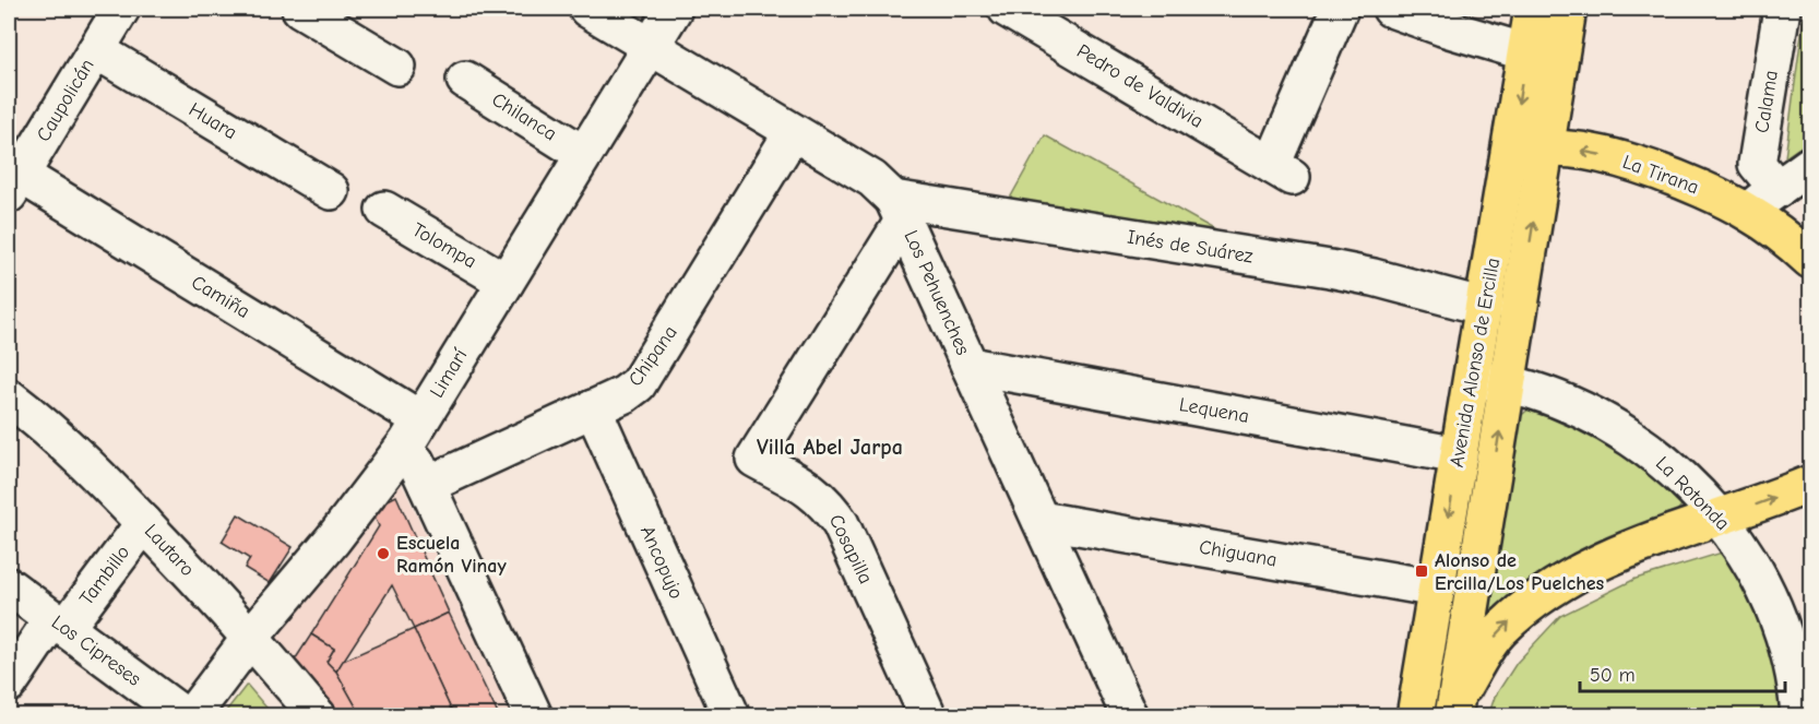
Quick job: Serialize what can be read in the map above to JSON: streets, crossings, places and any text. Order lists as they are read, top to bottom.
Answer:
{
  "streets": {
    "main road": ["La Tirana", "Avenida Alonso de Ercilla"],
    "street": [
      "Pedro de Valdivia",
      "Caupolicán",
      "Calama",
      "Chilanca",
      "Huara",
      "Tolompa",
      "Inés de Suárez",
      "Los Pehuenches",
      "Camiña",
      "Chipana",
      "Limarí",
      "Lequena",
      "La Rotonda",
      "Cosapilla",
      "Lautaro",
      "Chiguana",
      "Ancopujo",
      "Tambillo",
      "Los Cipreses"
    ]
  },
  "crossings": [
    ["Caupolicán", "Huara"],
    ["Caupolicán", "Camiña"],
    ["Chilanca", "Limarí"],
    ["La Tirana", "Avenida Alonso de Ercilla"],
    ["Tolompa", "Limarí"],
    ["Inés de Suárez", "Los Pehuenches"],
    ["Inés de Suárez", "Avenida Alonso de Ercilla"],
    ["Inés de Suárez", "Cosapilla"],
    ["Los Pehuenches", "Chipana"],
    ["Los Pehuenches", "Limarí"],
    ["Los Pehuenches", "Lequena"],
    ["Los Pehuenches", "Cosapilla"],
    ["Los Pehuenches", "Chiguana"],
    ["Camiña", "Limarí"],
    ["Chipana", "Ancopujo"],
    ["Avenida Alonso de Ercilla", "Lequena"],
    ["Avenida Alonso de Ercilla", "La Rotonda"],
    ["Avenida Alonso de Ercilla", "Chiguana"],
    ["Limarí", "Lautaro"],
    ["Lautaro", "Tambillo"],
    ["Tambillo", "Los Cipreses"]
  ],
  "one_way": ["La Tirana"],
  "districts": ["Villa Abel Jarpa"],
  "places": {
    "other": ["Escuela Ramón Vinay"],
    "transit": ["Alonso de Ercilla/Los Puelches"]
  },
  "scale_bar": "50 m"
}
